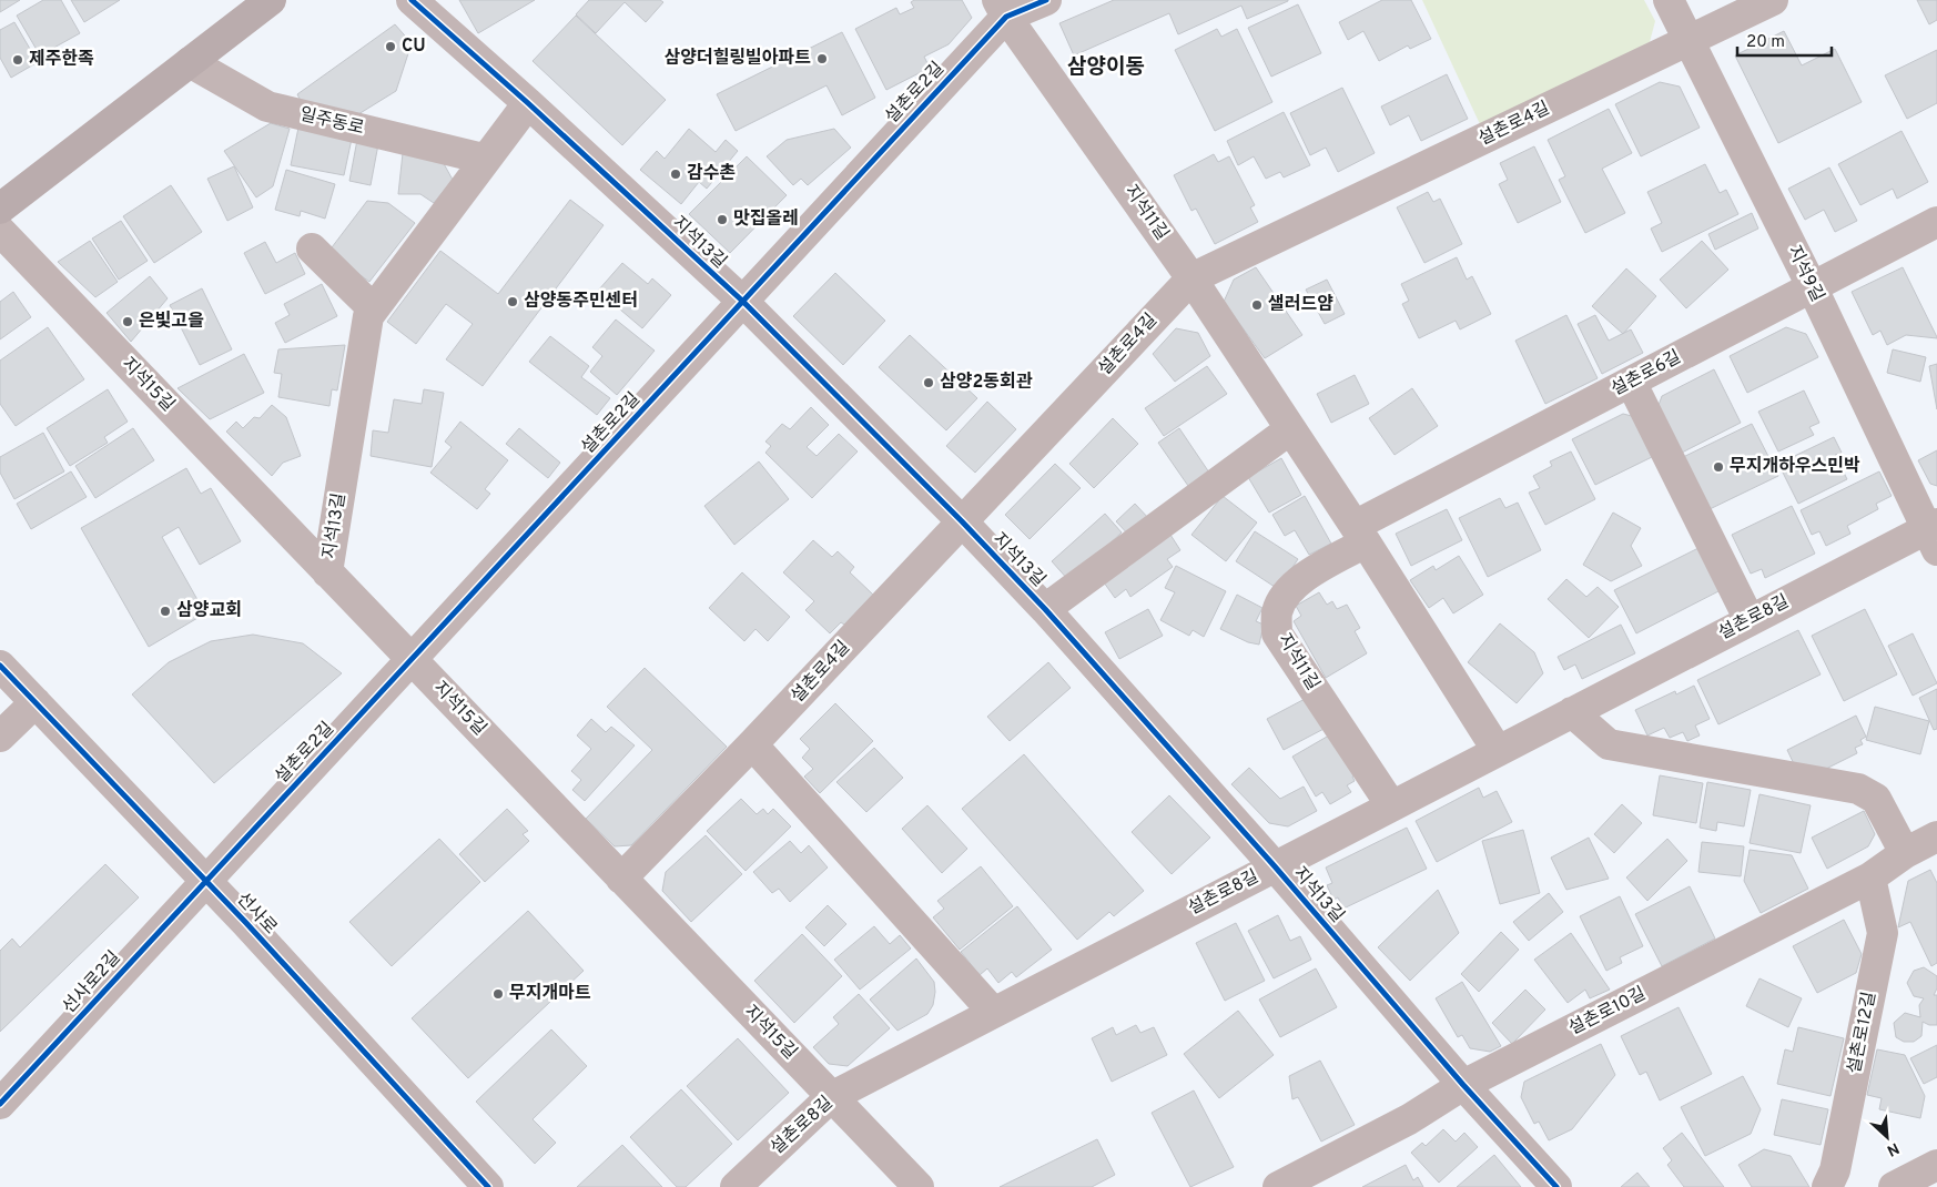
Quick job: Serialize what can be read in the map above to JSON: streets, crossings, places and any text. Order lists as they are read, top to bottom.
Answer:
{
  "streets": {
    "street": [
      "설촌로2길",
      "일주동로",
      "설촌로4길",
      "지석11길",
      "지석13길",
      "지석9길",
      "설촌로6길",
      "지석15길",
      "설촌로8길",
      "선사로",
      "선사로2길",
      "설촌로10길",
      "설촌로12길"
    ]
  },
  "crossings": [
    ["설촌로2길", "지석11길"],
    ["설촌로2길", "지석13길"],
    ["설촌로2길", "지석15길"],
    ["설촌로2길", "선사로"],
    ["설촌로2길", "선사로2길"],
    ["일주동로", "지석13길"],
    ["설촌로4길", "지석11길"],
    ["설촌로4길", "지석13길"],
    ["설촌로4길", "지석9길"],
    ["설촌로4길", "지석15길"],
    ["지석11길", "설촌로6길"],
    ["지석11길", "설촌로8길"],
    ["지석13길", "지석15길"],
    ["지석13길", "설촌로8길"],
    ["지석13길", "설촌로10길"],
    ["지석9길", "설촌로6길"],
    ["지석9길", "설촌로8길"],
    ["지석15길", "설촌로8길"],
    ["선사로", "선사로2길"],
    ["설촌로10길", "설촌로12길"]
  ],
  "districts": ["삼양이동"],
  "places": [
    "CU",
    "삼양더힐링빌아파트",
    "제주한족",
    "감수촌",
    "맛집올레",
    "삼양동주민센터",
    "샐러드얌",
    "은빛고을",
    "삼양2동회관",
    "무지개하우스민박",
    "삼양교회",
    "무지개마트"
  ],
  "scale_bar": "20 m",
  "north": "bottom right"
}
